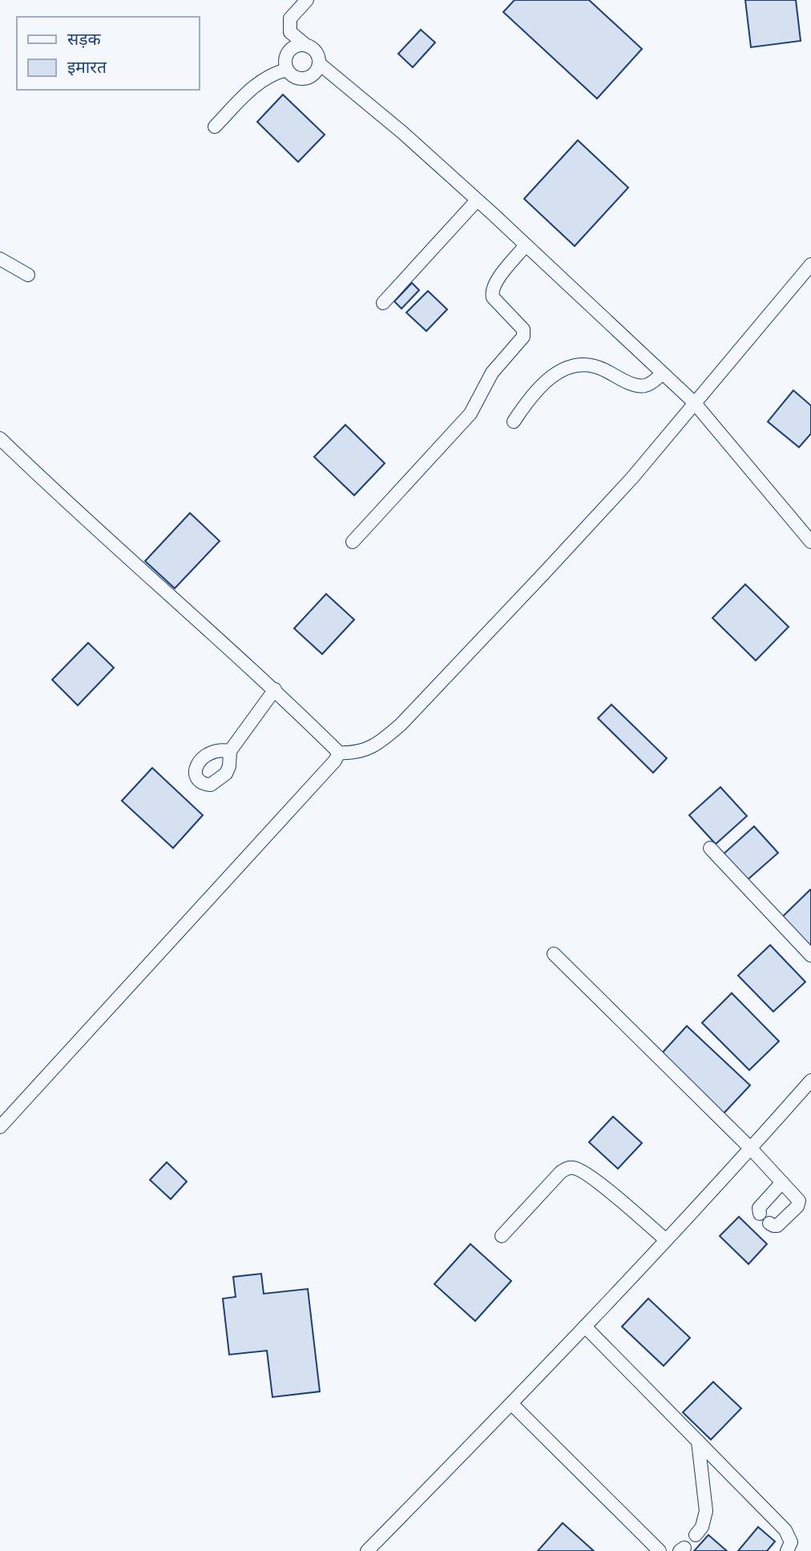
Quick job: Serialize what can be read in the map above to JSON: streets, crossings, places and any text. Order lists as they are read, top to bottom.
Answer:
{
  "legend": ["सड़क", "इमारत"]
}
